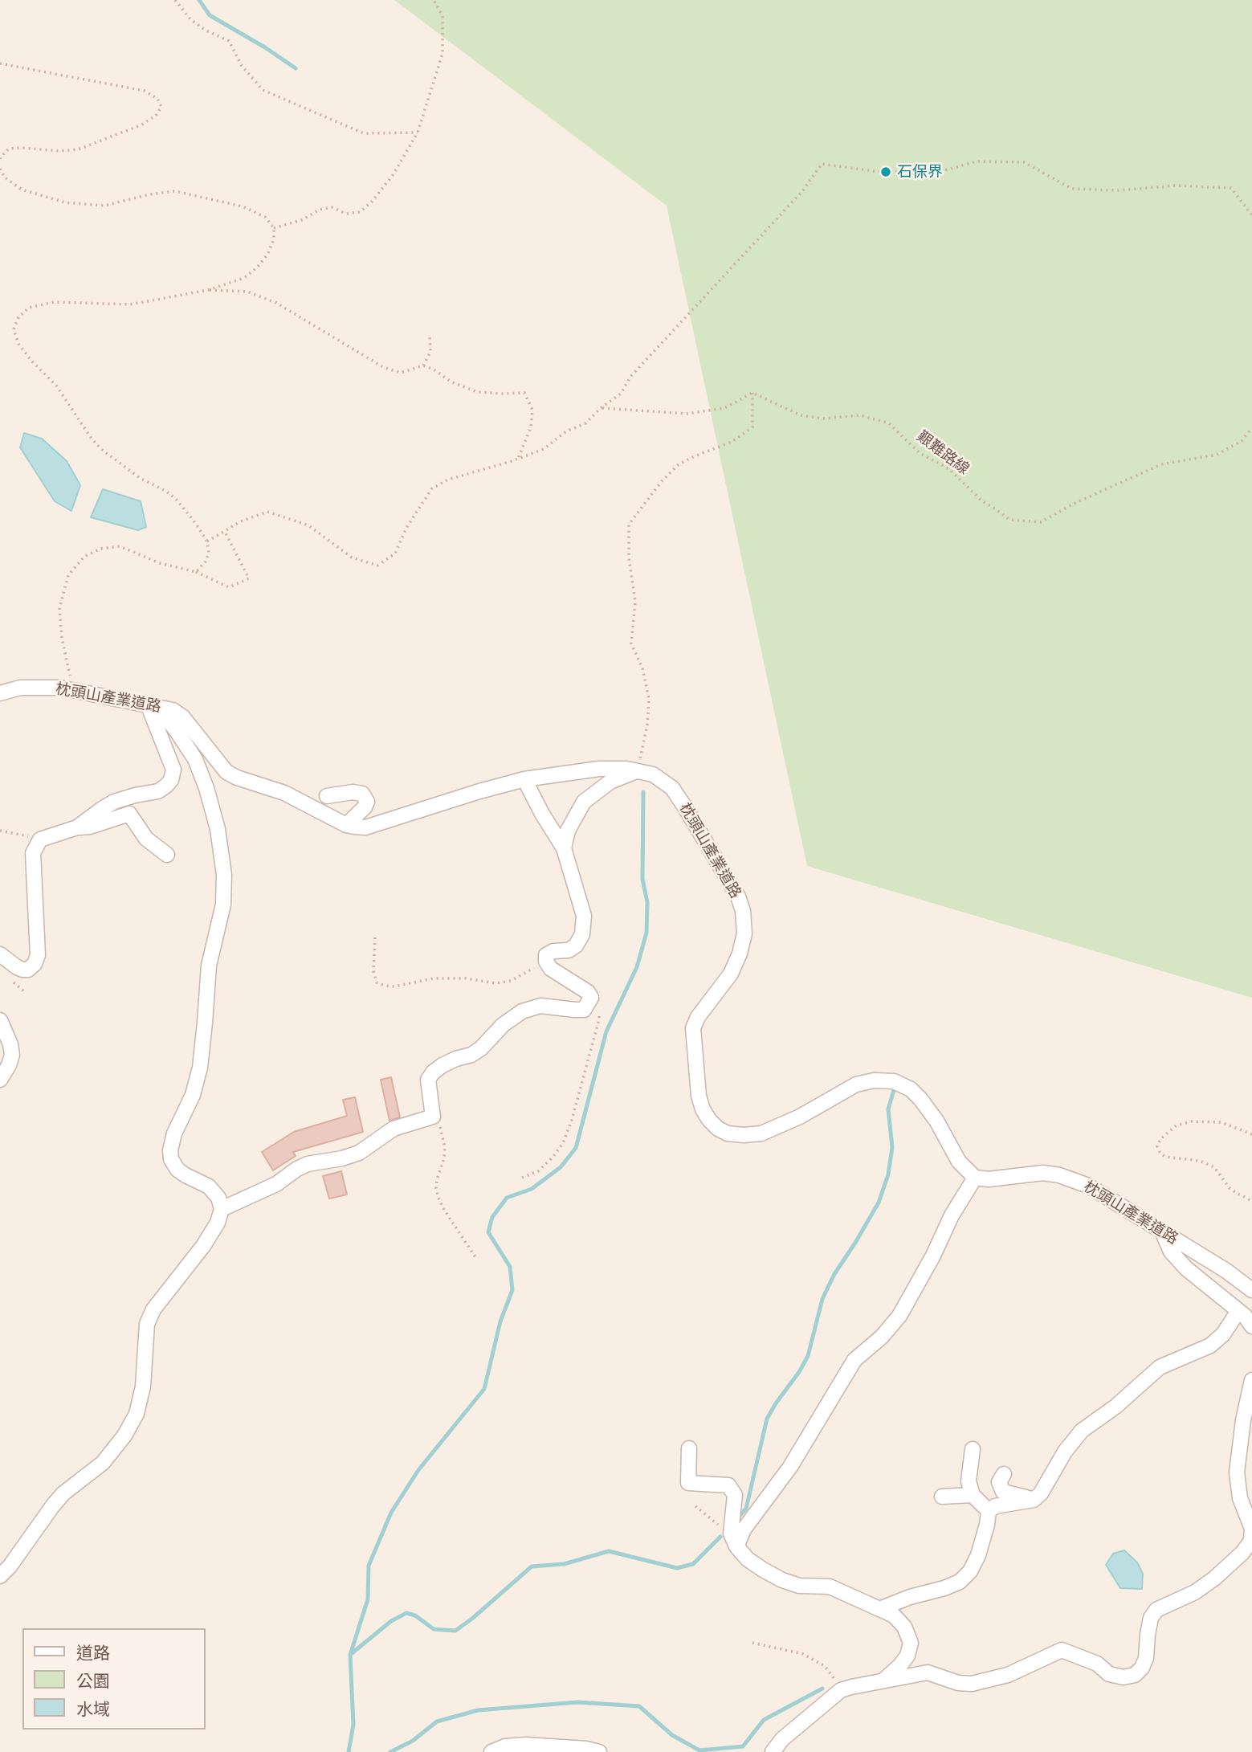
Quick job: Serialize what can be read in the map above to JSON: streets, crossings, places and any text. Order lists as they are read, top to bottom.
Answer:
{
  "streets": {
    "street": ["枕頭山產業道路"],
    "path": ["艱難路線"]
  },
  "places": ["石保界"],
  "legend": ["道路", "公園", "水域"]
}
